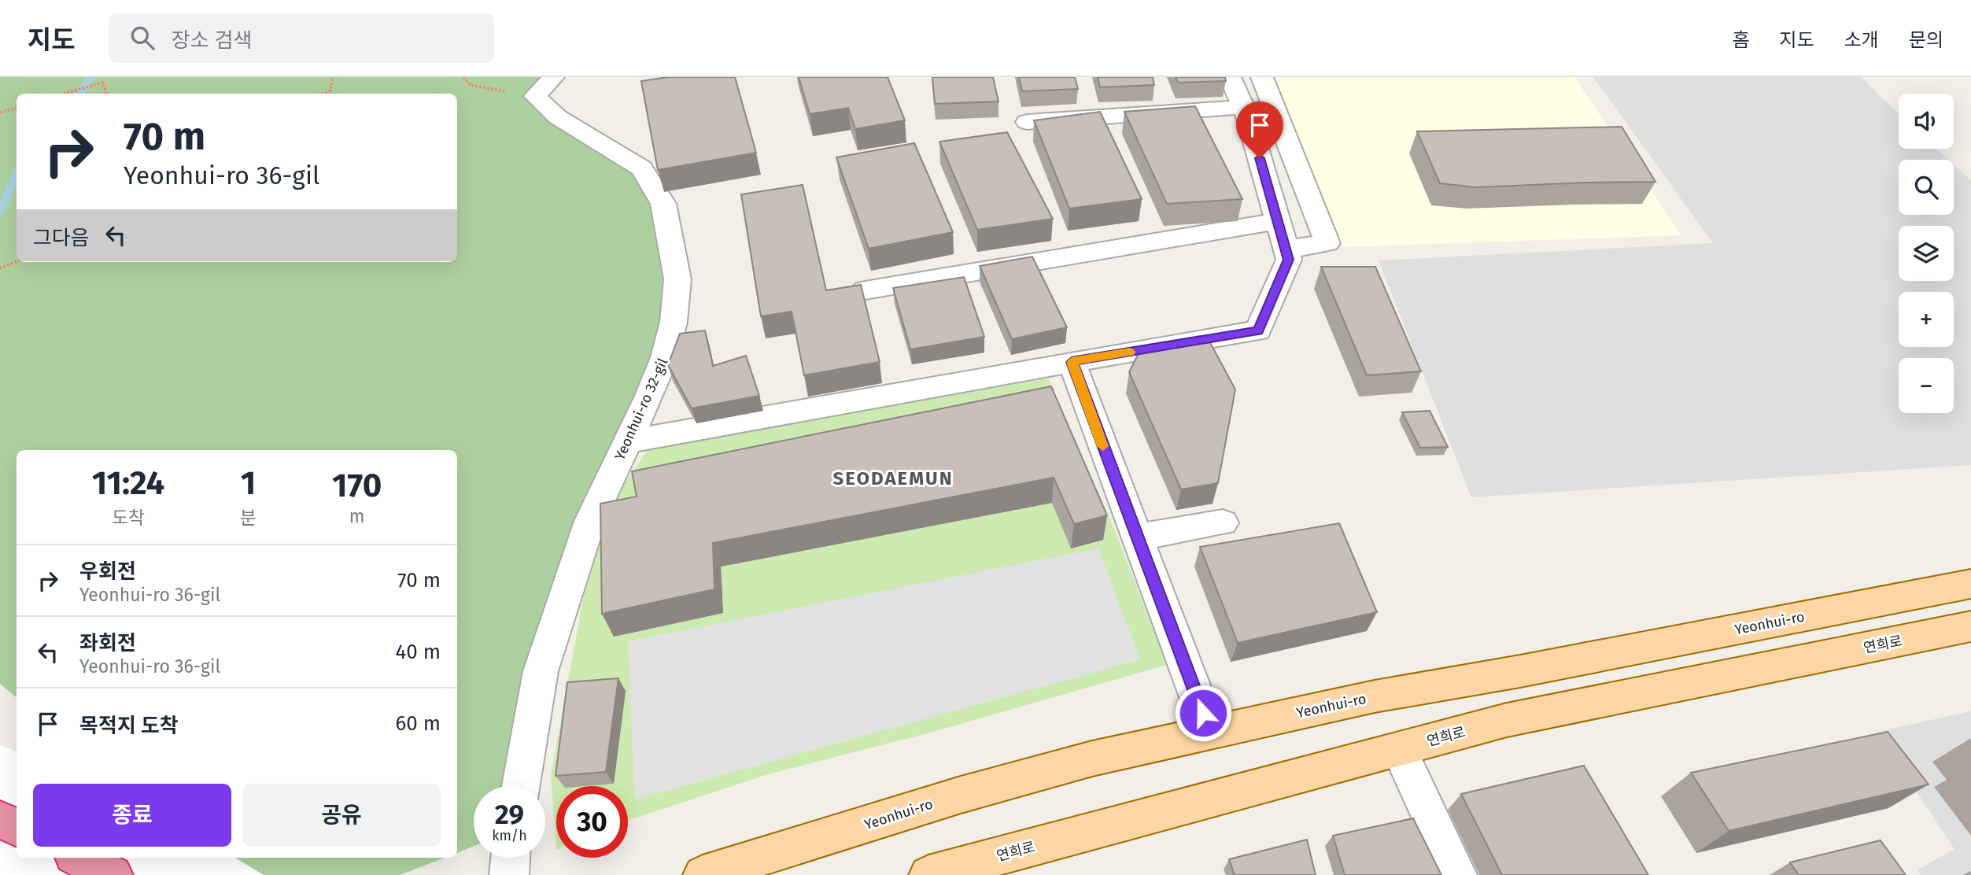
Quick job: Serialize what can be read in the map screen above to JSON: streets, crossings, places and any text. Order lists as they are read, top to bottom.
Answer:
{
  "streets": {
    "main road": ["Yeonhui-ro", "연희로"],
    "street": ["Yeonhui-ro 32-gil"]
  },
  "districts": ["SEODAEMUN"],
  "page": {
    "header": "지도",
    "search": "장소 검색",
    "nav": [
      "홈",
      "지도",
      "소개",
      "문의"
    ],
    "map_buttons": ["+", "−"],
    "turn": ["70 m", "Yeonhui-ro 36-gil"],
    "then": "그다음",
    "eta": [
      "11:24",
      "도착",
      "1",
      "분",
      "170",
      "m"
    ],
    "list": [
      {
        "name": "우회전",
        "note": "Yeonhui-ro 36-gil",
        "value": "70 m"
      },
      {
        "name": "좌회전",
        "note": "Yeonhui-ro 36-gil",
        "value": "40 m"
      },
      {
        "name": "목적지 도착",
        "value": "60 m"
      }
    ],
    "buttons": ["종료", "공유"],
    "speed": "29 km/h",
    "limit": "30"
  }
}
